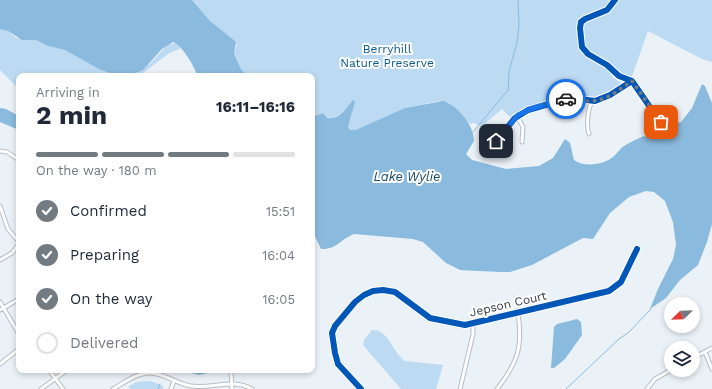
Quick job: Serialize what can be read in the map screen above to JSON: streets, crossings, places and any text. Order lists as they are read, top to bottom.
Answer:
{
  "streets": {
    "street": ["Jepson Court"]
  },
  "water": ["Lake Wylie"],
  "parks": ["Berryhill Nature Preserve"],
  "north": "bottom left",
  "page": {
    "heading": ["2 min", "Arriving in", "16:11–16:16"],
    "bar": "On the way · 180 m",
    "list": [
      ["Confirmed", "15:51"],
      ["Preparing", "16:04"],
      ["On the way", "16:05"],
      "Delivered"
    ]
  }
}
